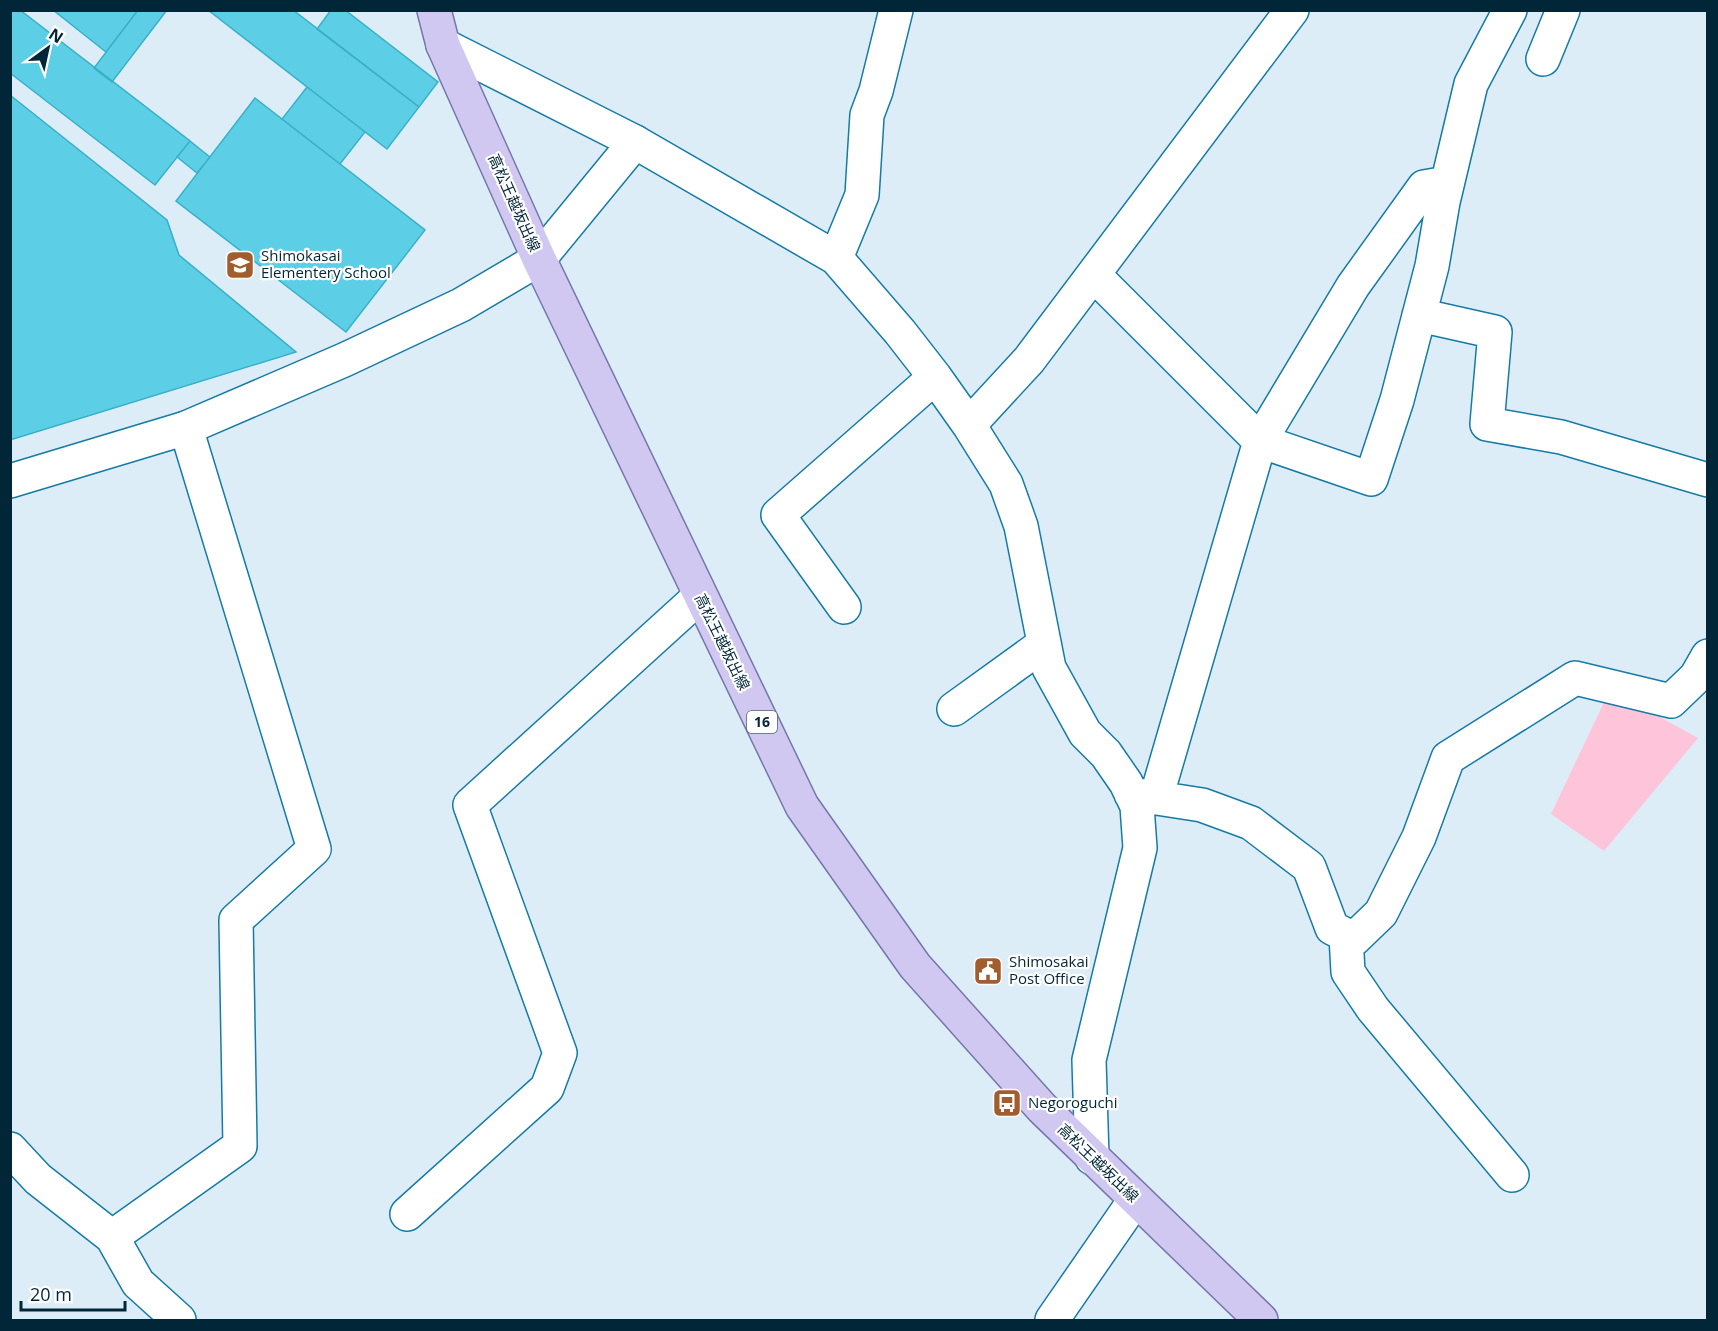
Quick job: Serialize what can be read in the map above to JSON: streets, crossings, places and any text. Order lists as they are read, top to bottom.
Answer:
{
  "streets": {
    "main road": ["高松王越坂出線", "16"]
  },
  "places": {
    "school or university": ["Shimokasai Elementery School"],
    "public building": ["Shimosakai Post Office"],
    "bus stop": ["Negoroguchi"]
  },
  "scale_bar": "20 m",
  "north": "top right"
}
